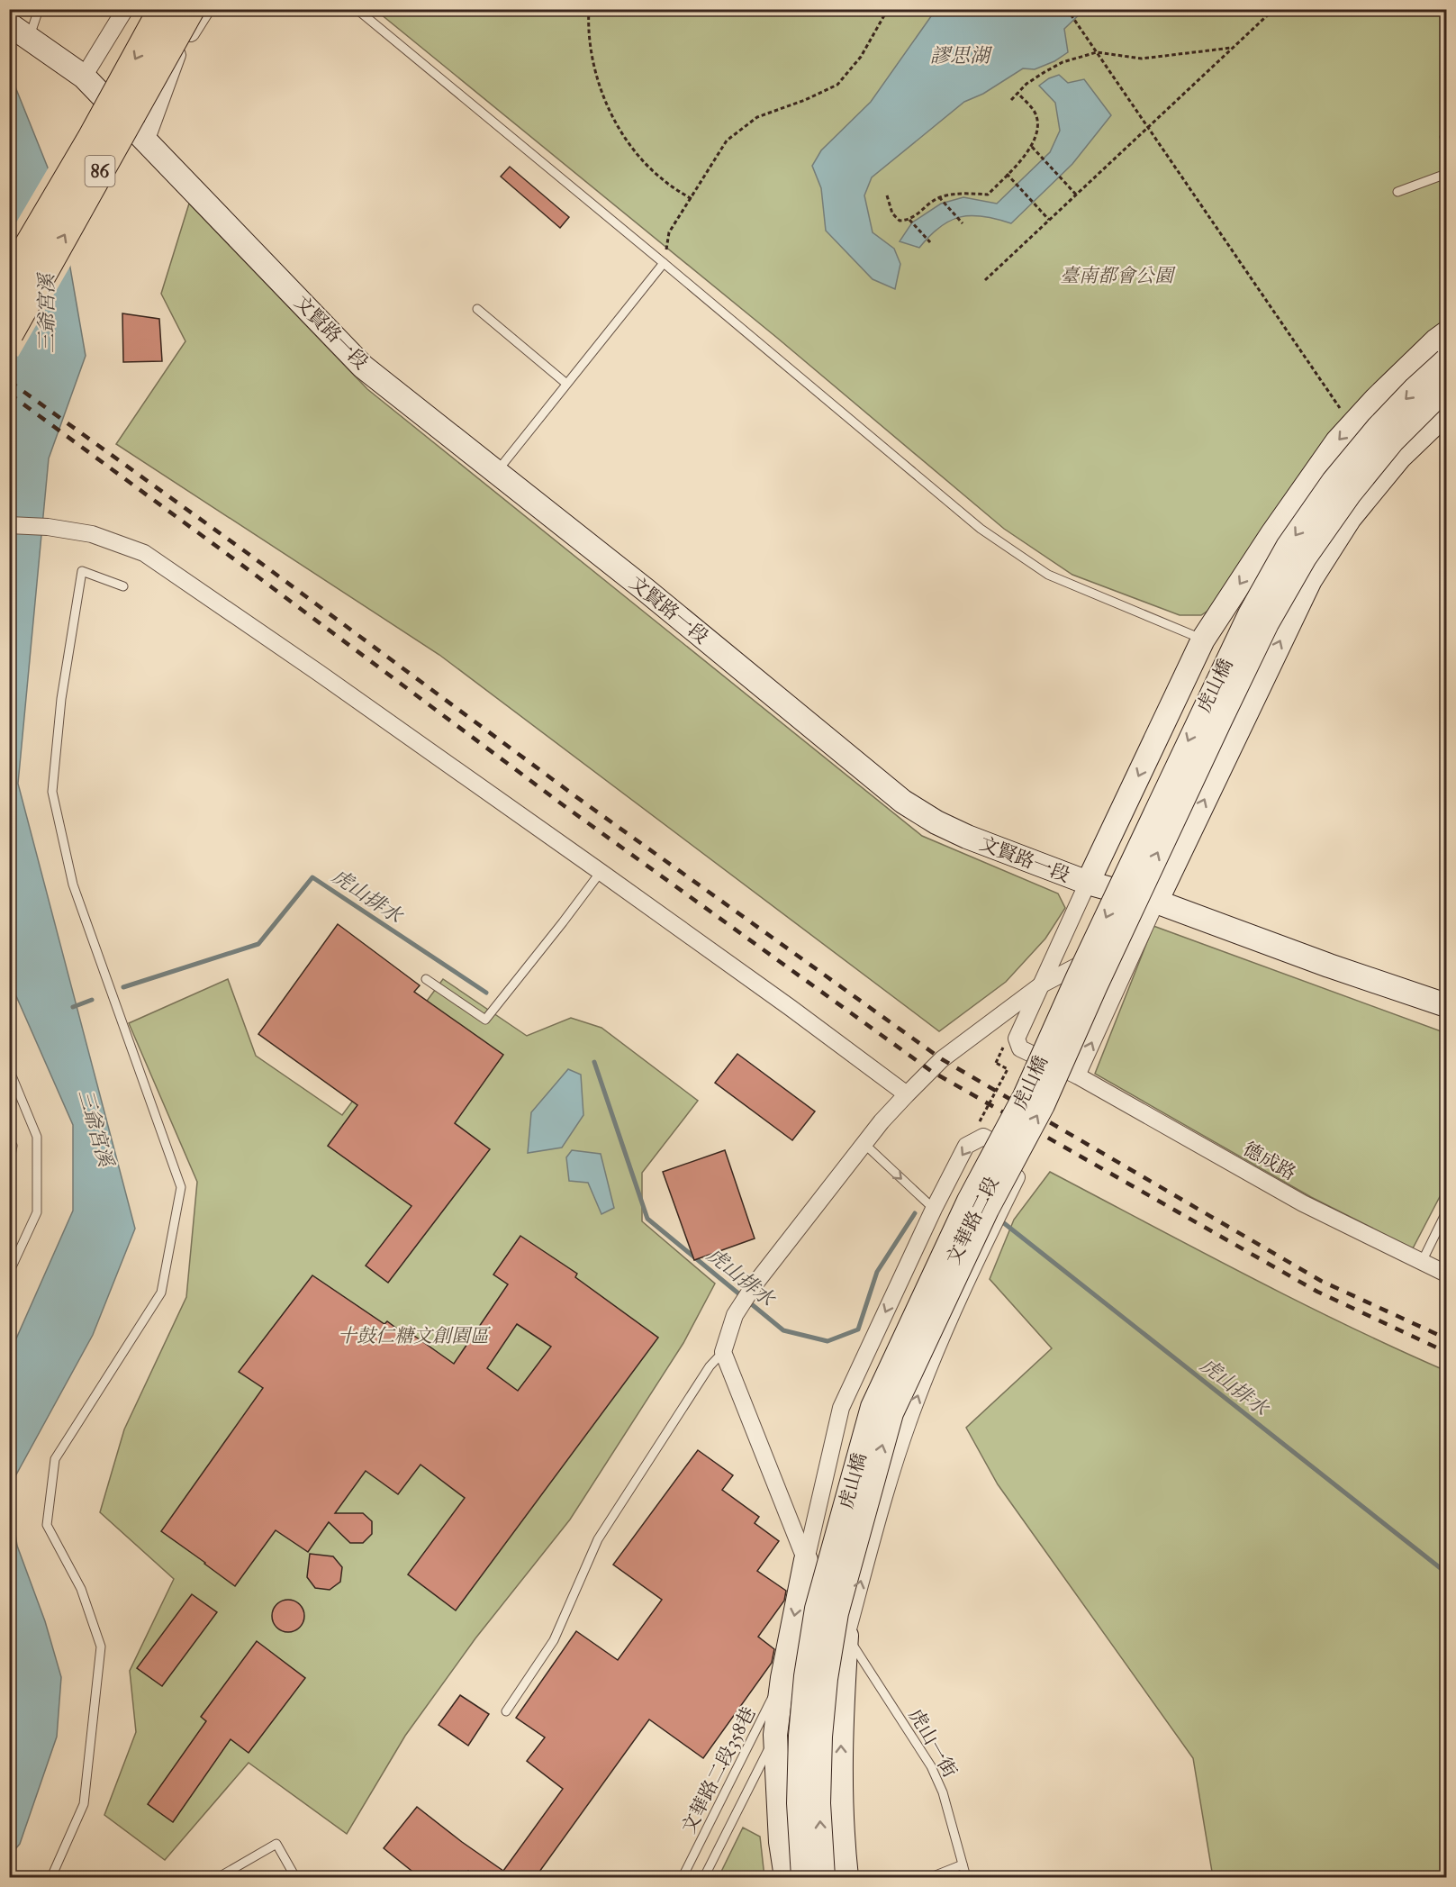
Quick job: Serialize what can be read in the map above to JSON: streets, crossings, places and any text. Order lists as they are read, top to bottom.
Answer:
{
  "streets": {
    "highway": ["86"],
    "street": [
      "文賢路一段",
      "虎山橋",
      "德成路",
      "文華路二段"
    ],
    "lane": ["虎山一街", "文華路二段358巷"]
  },
  "crossings": [
    ["文華路二段", "虎山一街"]
  ],
  "water": ["謬思湖", "三爺宮溪", "虎山排水"],
  "parks": ["臺南都會公園", "十鼓仁糖文創園區"]
}
